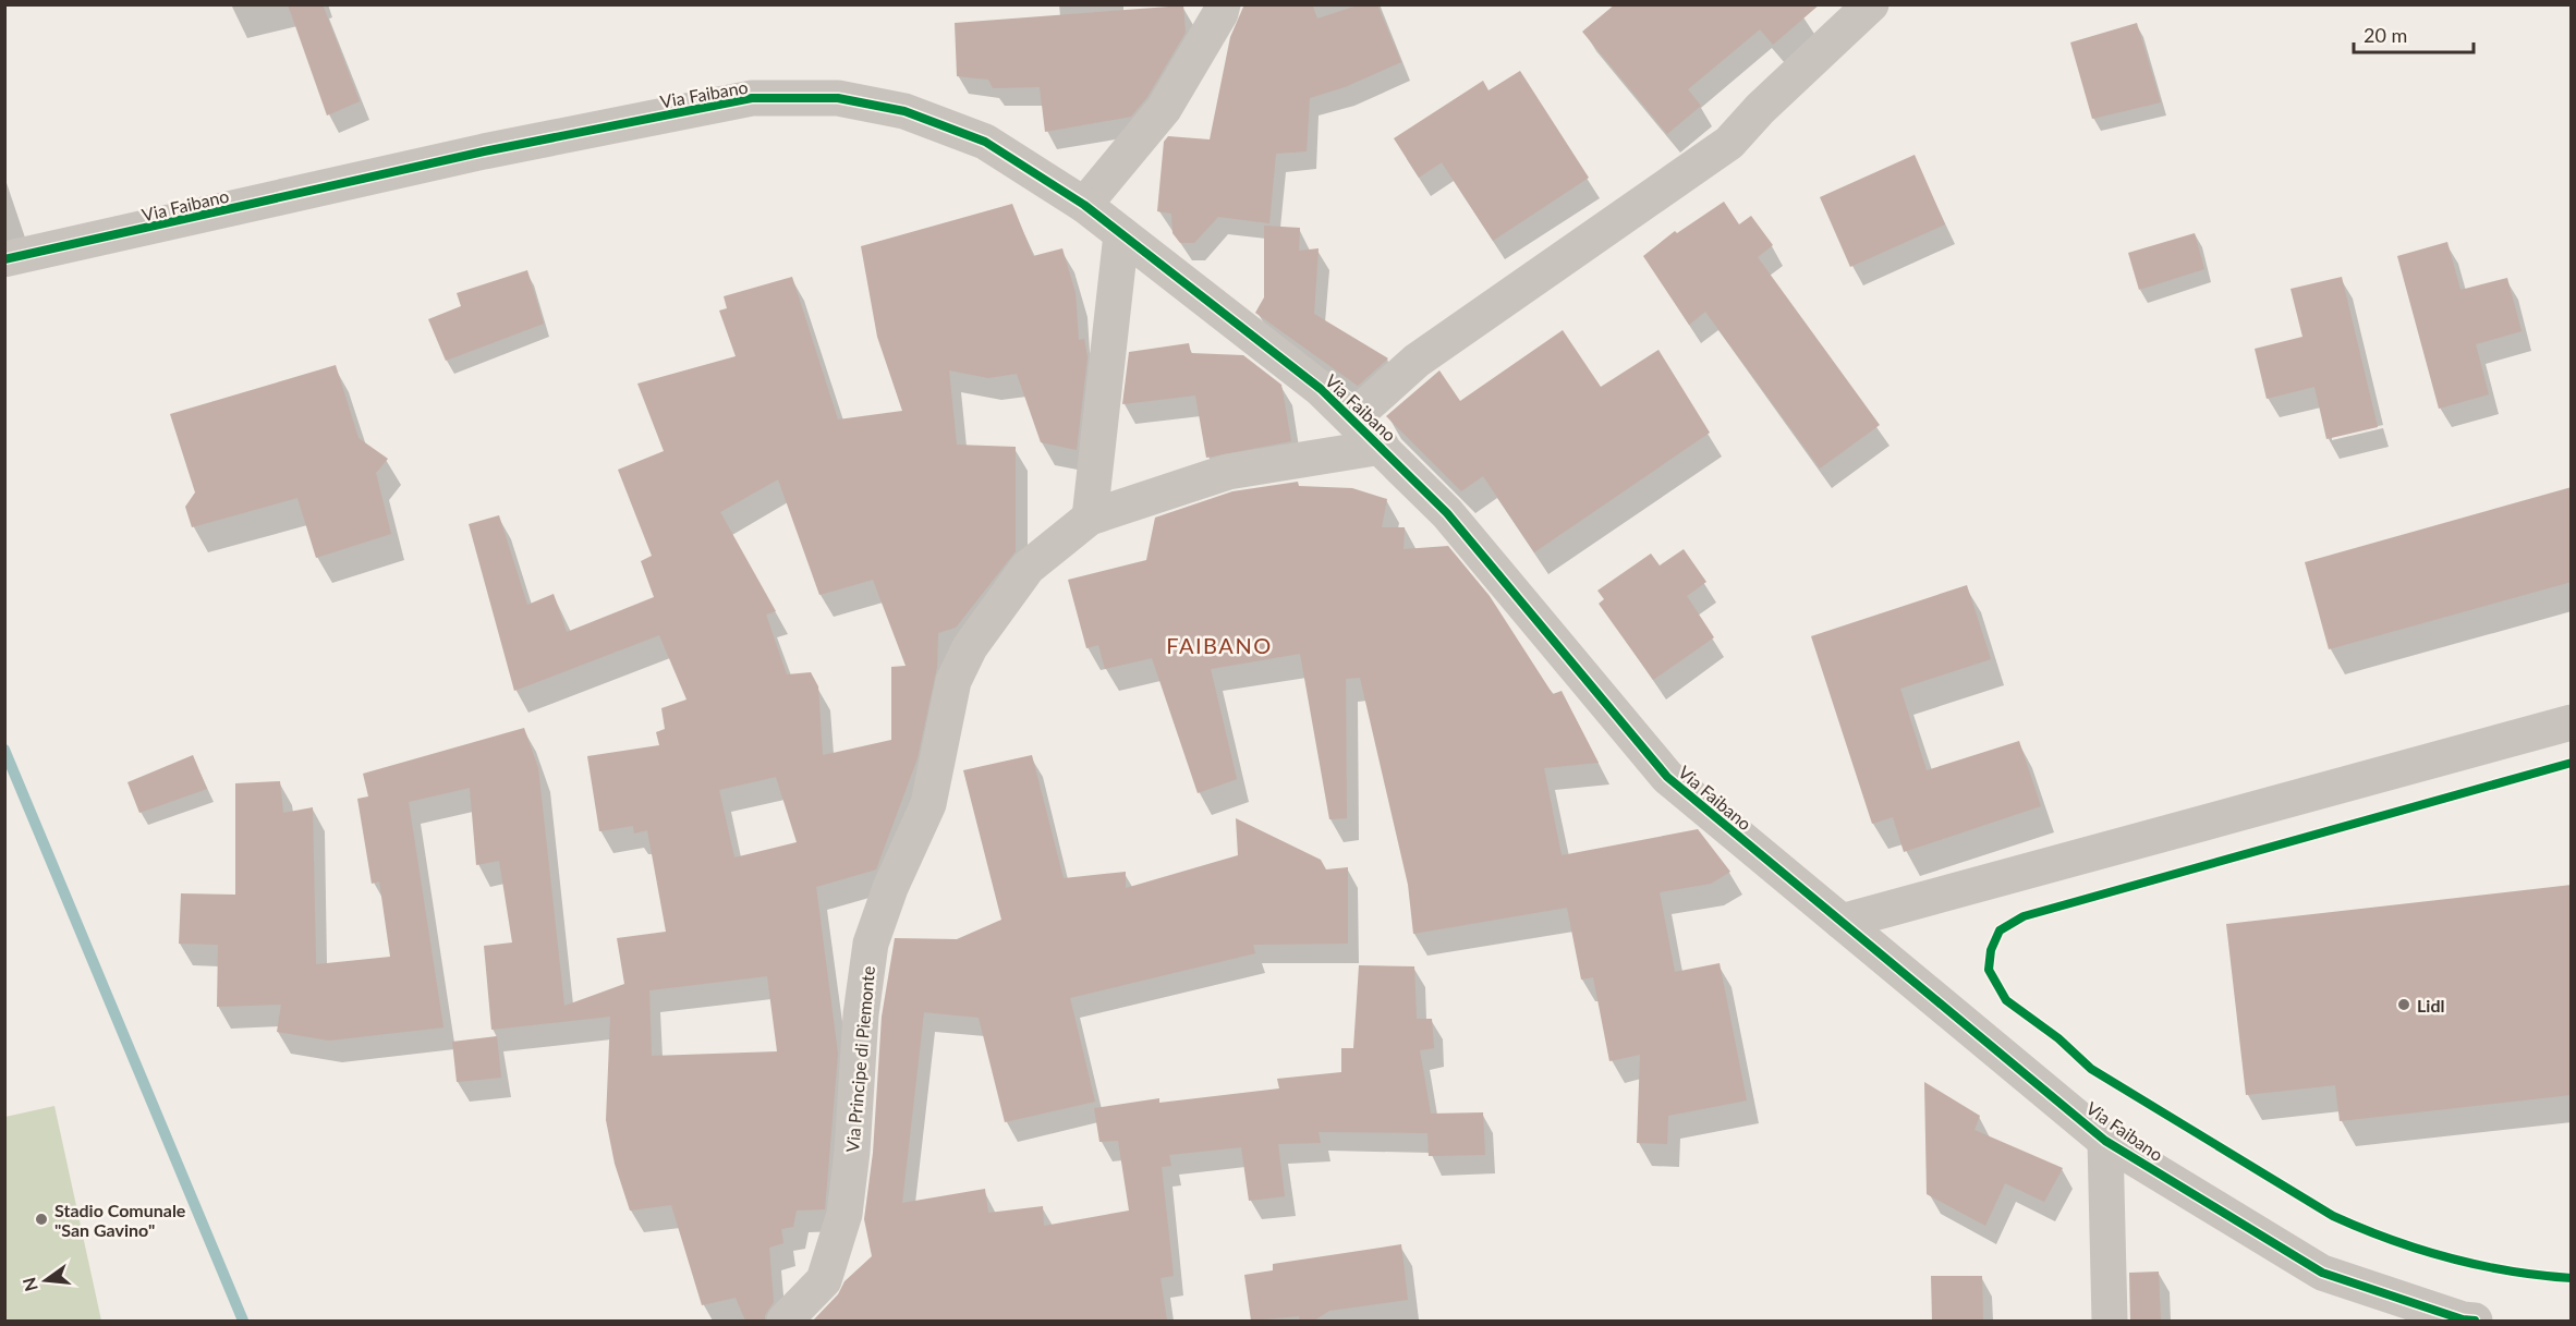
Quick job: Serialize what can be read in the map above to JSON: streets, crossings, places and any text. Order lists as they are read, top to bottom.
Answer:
{
  "streets": {
    "street": ["Via Faibano", "Via Principe di Piemonte"]
  },
  "crossings": [
    ["Via Faibano", "Via Principe di Piemonte"]
  ],
  "districts": ["FAIBANO"],
  "places": ["Lidl", "Stadio Comunale \"San Gavino\""],
  "scale_bar": "20 m",
  "north": "left"
}
